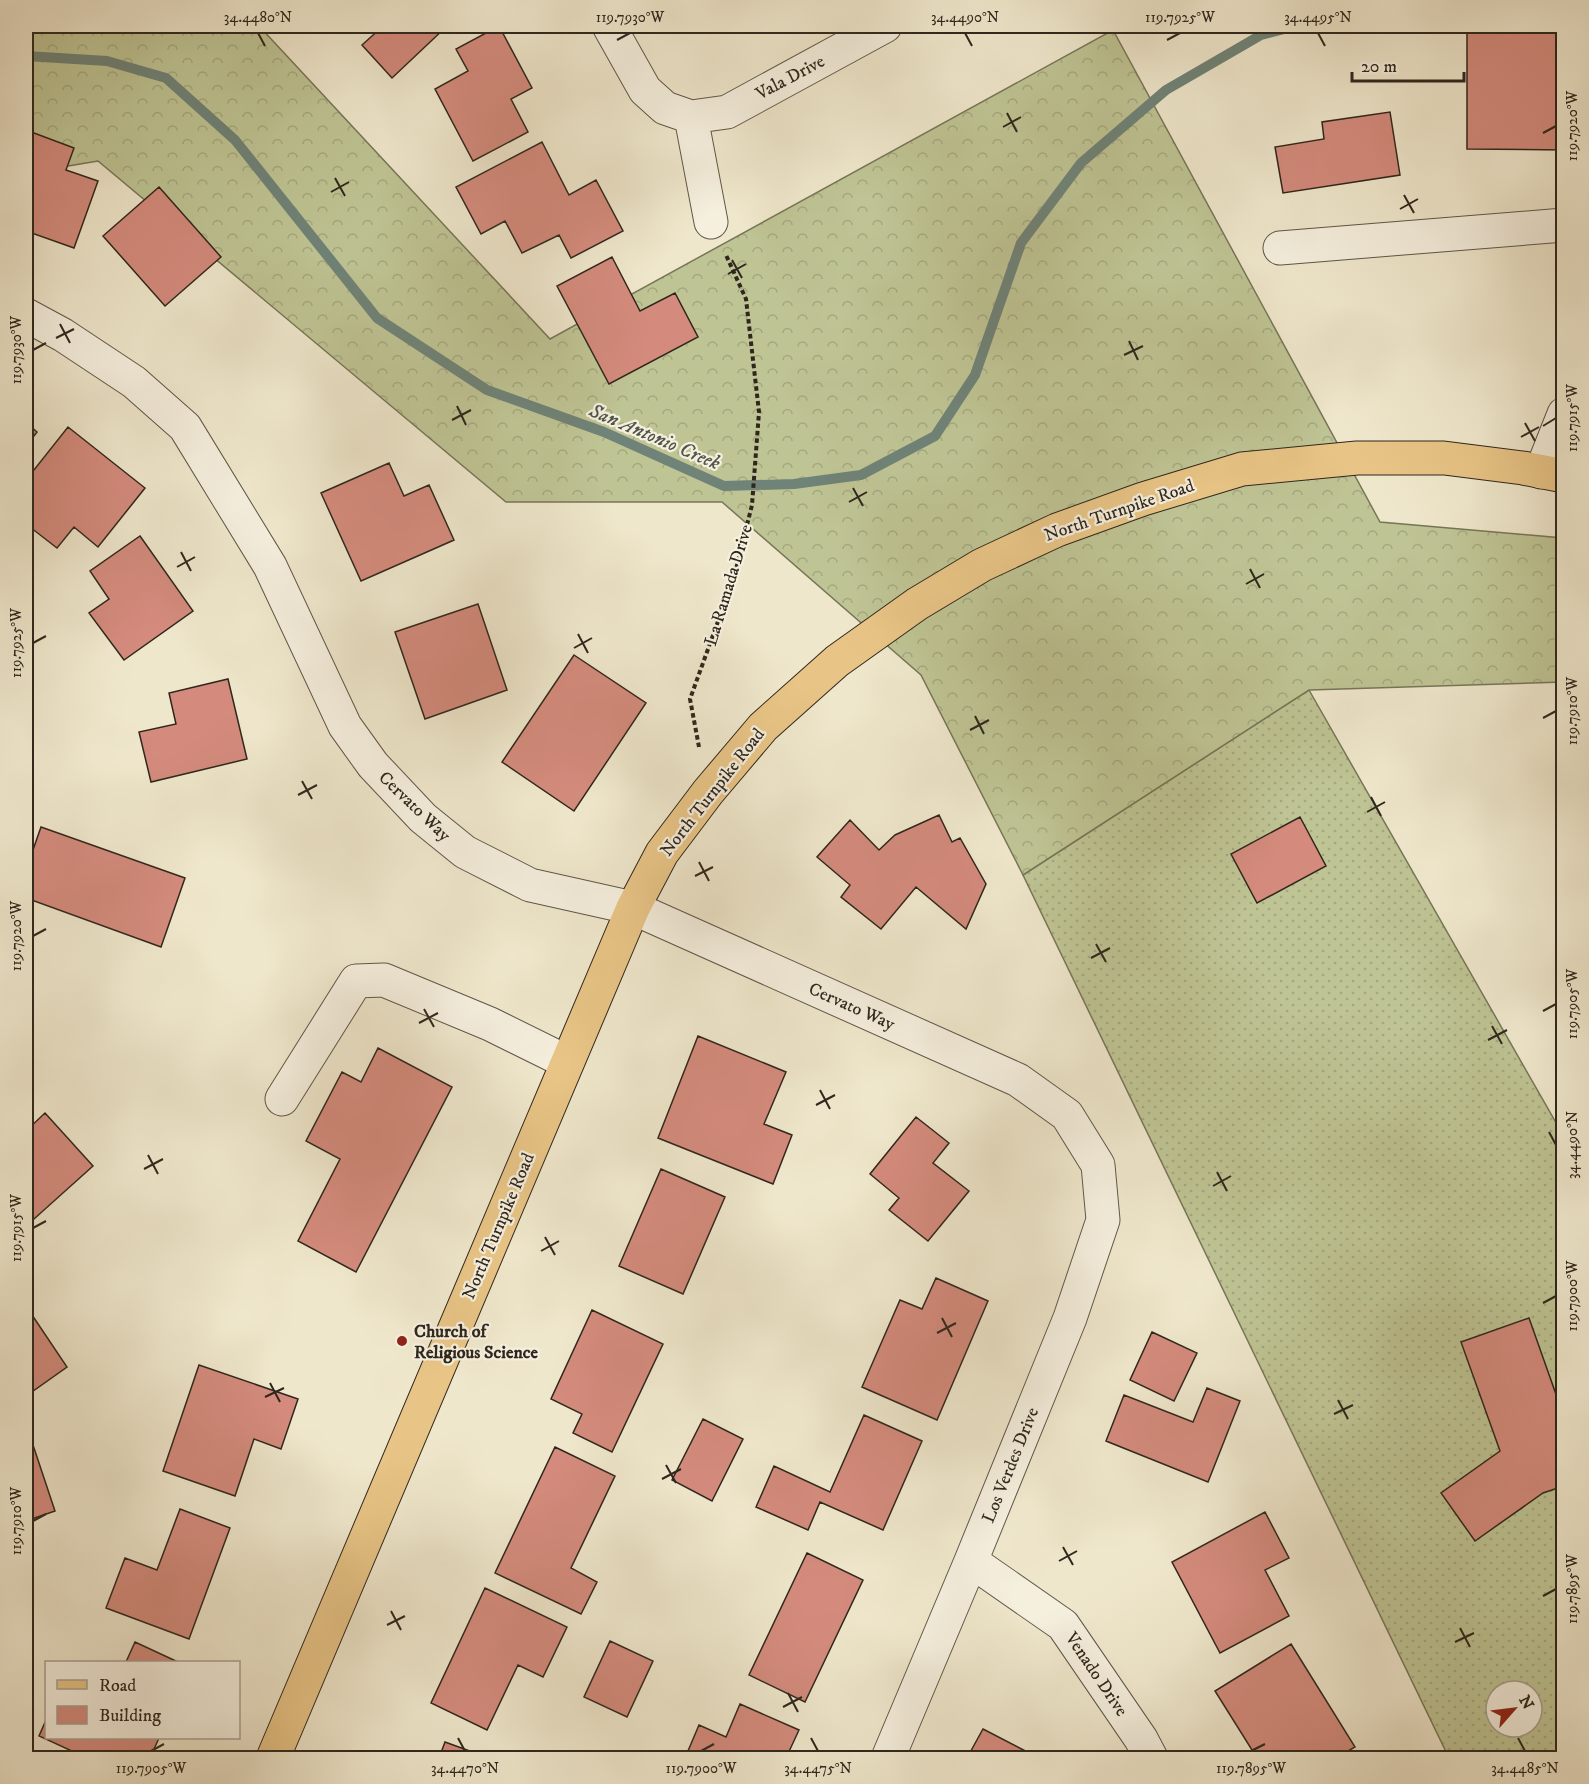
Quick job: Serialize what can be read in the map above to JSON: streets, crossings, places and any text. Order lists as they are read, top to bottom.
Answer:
{
  "streets": {
    "main road": ["North Turnpike Road"],
    "street": [
      "Vala Drive",
      "Cervato Way",
      "Los Verdes Drive",
      "Venado Drive"
    ],
    "path": ["La Ramada Drive"]
  },
  "crossings": [
    ["North Turnpike Road", "La Ramada Drive"],
    ["North Turnpike Road", "Cervato Way"],
    ["Cervato Way", "Los Verdes Drive"],
    ["Los Verdes Drive", "Venado Drive"]
  ],
  "water": ["San Antonio Creek"],
  "places": ["Church of Religious Science"],
  "legend": ["Road", "Building"],
  "scale_bar": "20 m",
  "north": "top right",
  "coordinates": [
    "34.4480°N",
    "119.7930°W",
    "34.4490°N",
    "119.7925°W",
    "34.4495°N",
    "119.7920°W",
    "119.7915°W",
    "119.7910°W",
    "119.7905°W",
    "119.7900°W",
    "119.7895°W",
    "34.4470°N",
    "34.4475°N",
    "34.4485°N"
  ]
}
